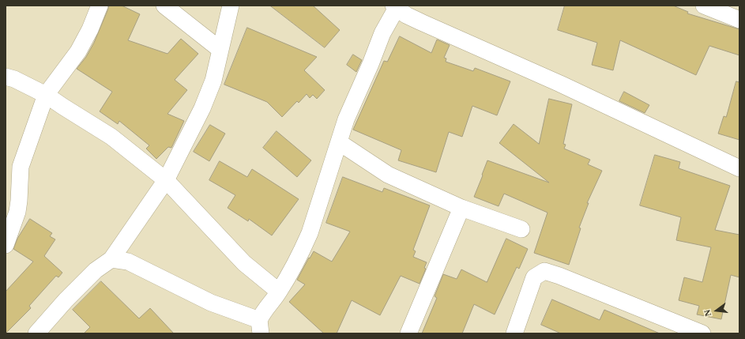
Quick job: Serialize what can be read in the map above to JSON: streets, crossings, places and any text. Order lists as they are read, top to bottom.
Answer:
{
  "north": "left"
}
